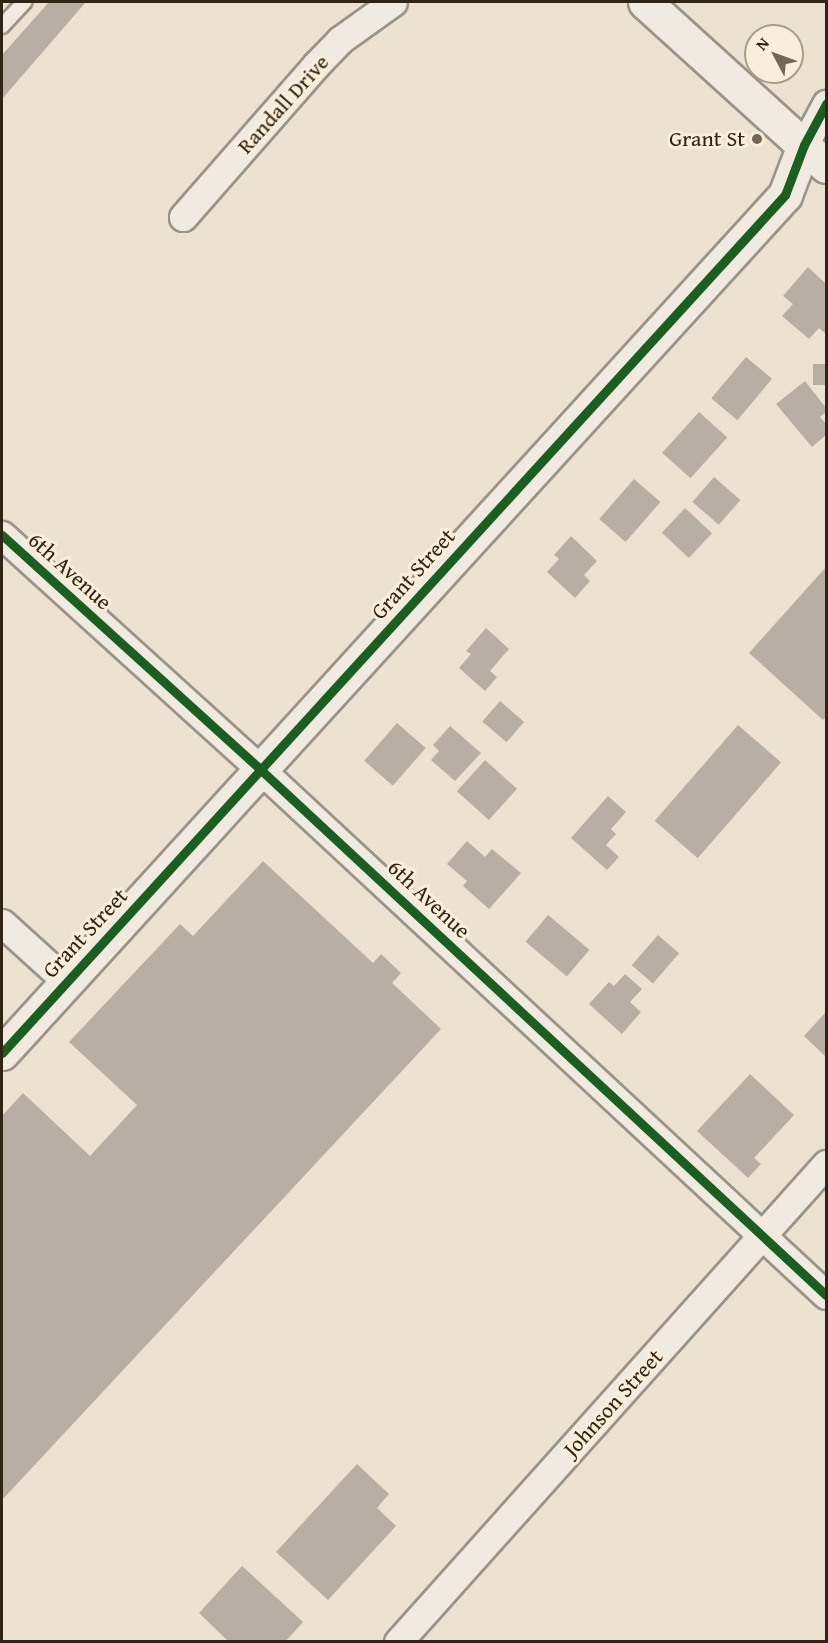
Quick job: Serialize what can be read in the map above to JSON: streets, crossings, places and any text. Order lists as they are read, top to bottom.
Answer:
{
  "streets": {
    "street": [
      "Randall Drive",
      "6th Avenue",
      "Grant Street",
      "Johnson Street"
    ]
  },
  "crossings": [
    ["6th Avenue", "Grant Street"],
    ["6th Avenue", "Johnson Street"]
  ],
  "places": ["Grant St"],
  "north": "top left"
}
